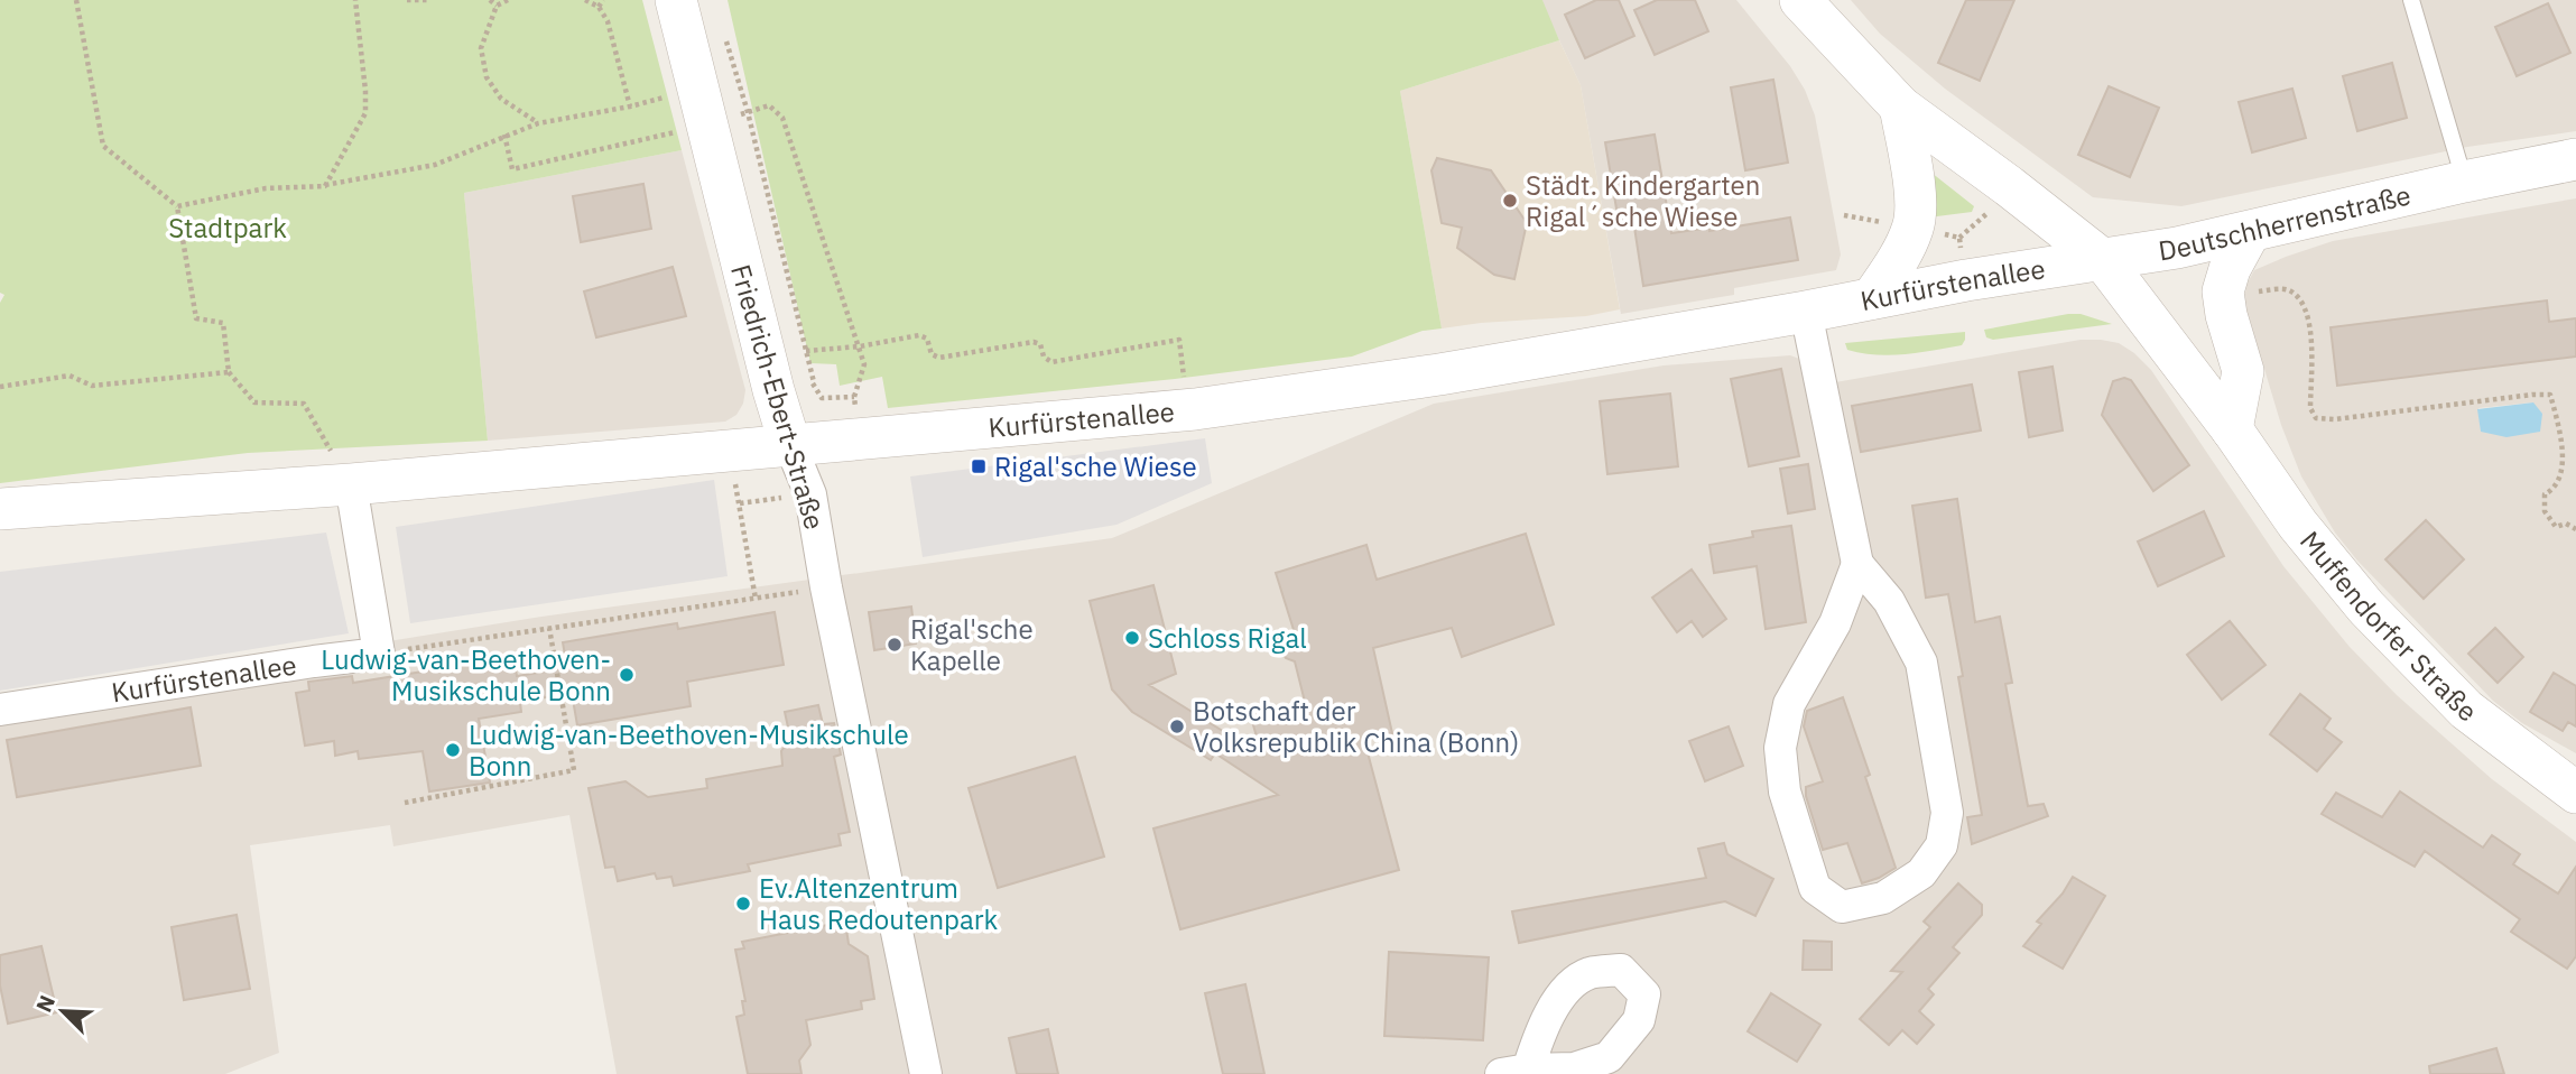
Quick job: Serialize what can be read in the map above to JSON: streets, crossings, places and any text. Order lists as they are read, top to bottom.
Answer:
{
  "streets": {
    "street": [
      "Deutschherrenstraße",
      "Kurfürstenallee",
      "Friedrich-Ebert-Straße",
      "Muffendorfer Straße"
    ]
  },
  "crossings": [
    ["Deutschherrenstraße", "Kurfürstenallee"],
    ["Deutschherrenstraße", "Muffendorfer Straße"],
    ["Kurfürstenallee", "Friedrich-Ebert-Straße"],
    ["Kurfürstenallee", "Muffendorfer Straße"]
  ],
  "parks": ["Stadtpark"],
  "places": {
    "other": [
      "Städt. Kindergarten Rigal´sche Wiese",
      "Schloss Rigal",
      "Rigal'sche Kapelle",
      "Ludwig-van-Beethoven- Musikschule Bonn",
      "Botschaft der Volksrepublik China (Bonn)",
      "Ludwig-van-Beethoven-Musikschule Bonn",
      "Ev.Altenzentrum Haus Redoutenpark"
    ],
    "transit": ["Rigal'sche Wiese"]
  },
  "north": "top left"
}
